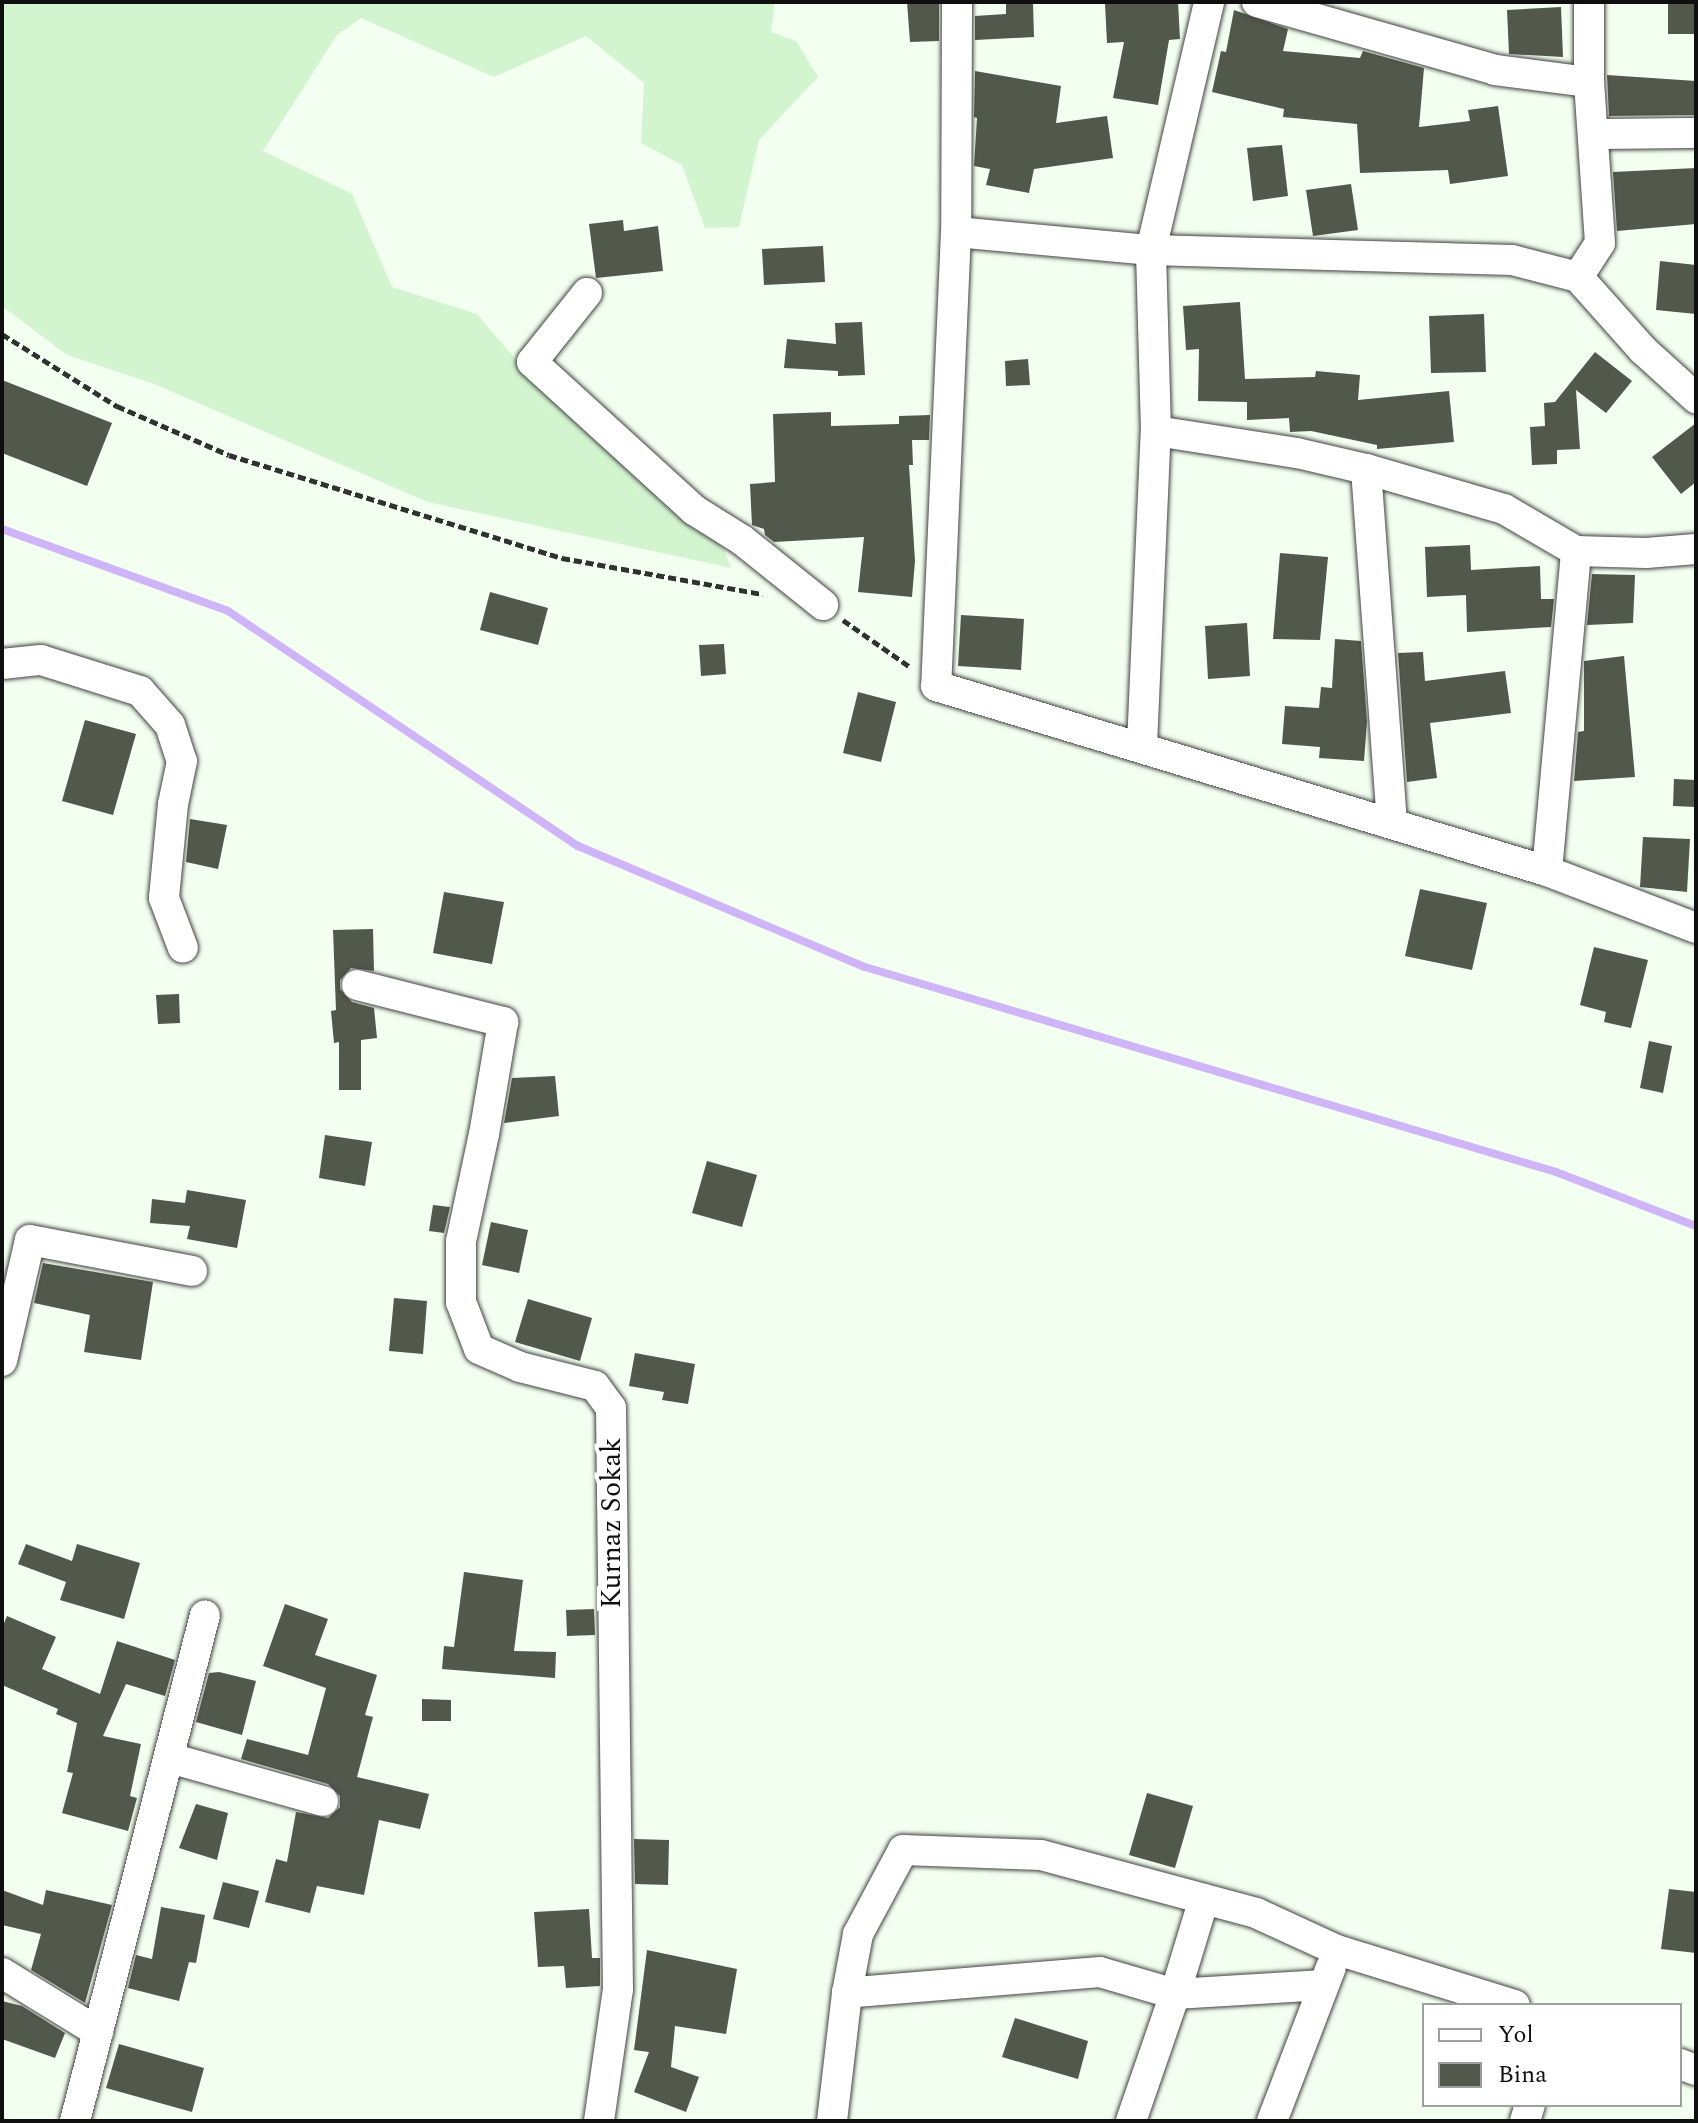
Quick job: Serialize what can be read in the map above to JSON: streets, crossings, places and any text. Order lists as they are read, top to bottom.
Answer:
{
  "streets": {
    "street": ["Kurnaz Sokak"]
  },
  "legend": ["Yol", "Bina"]
}
